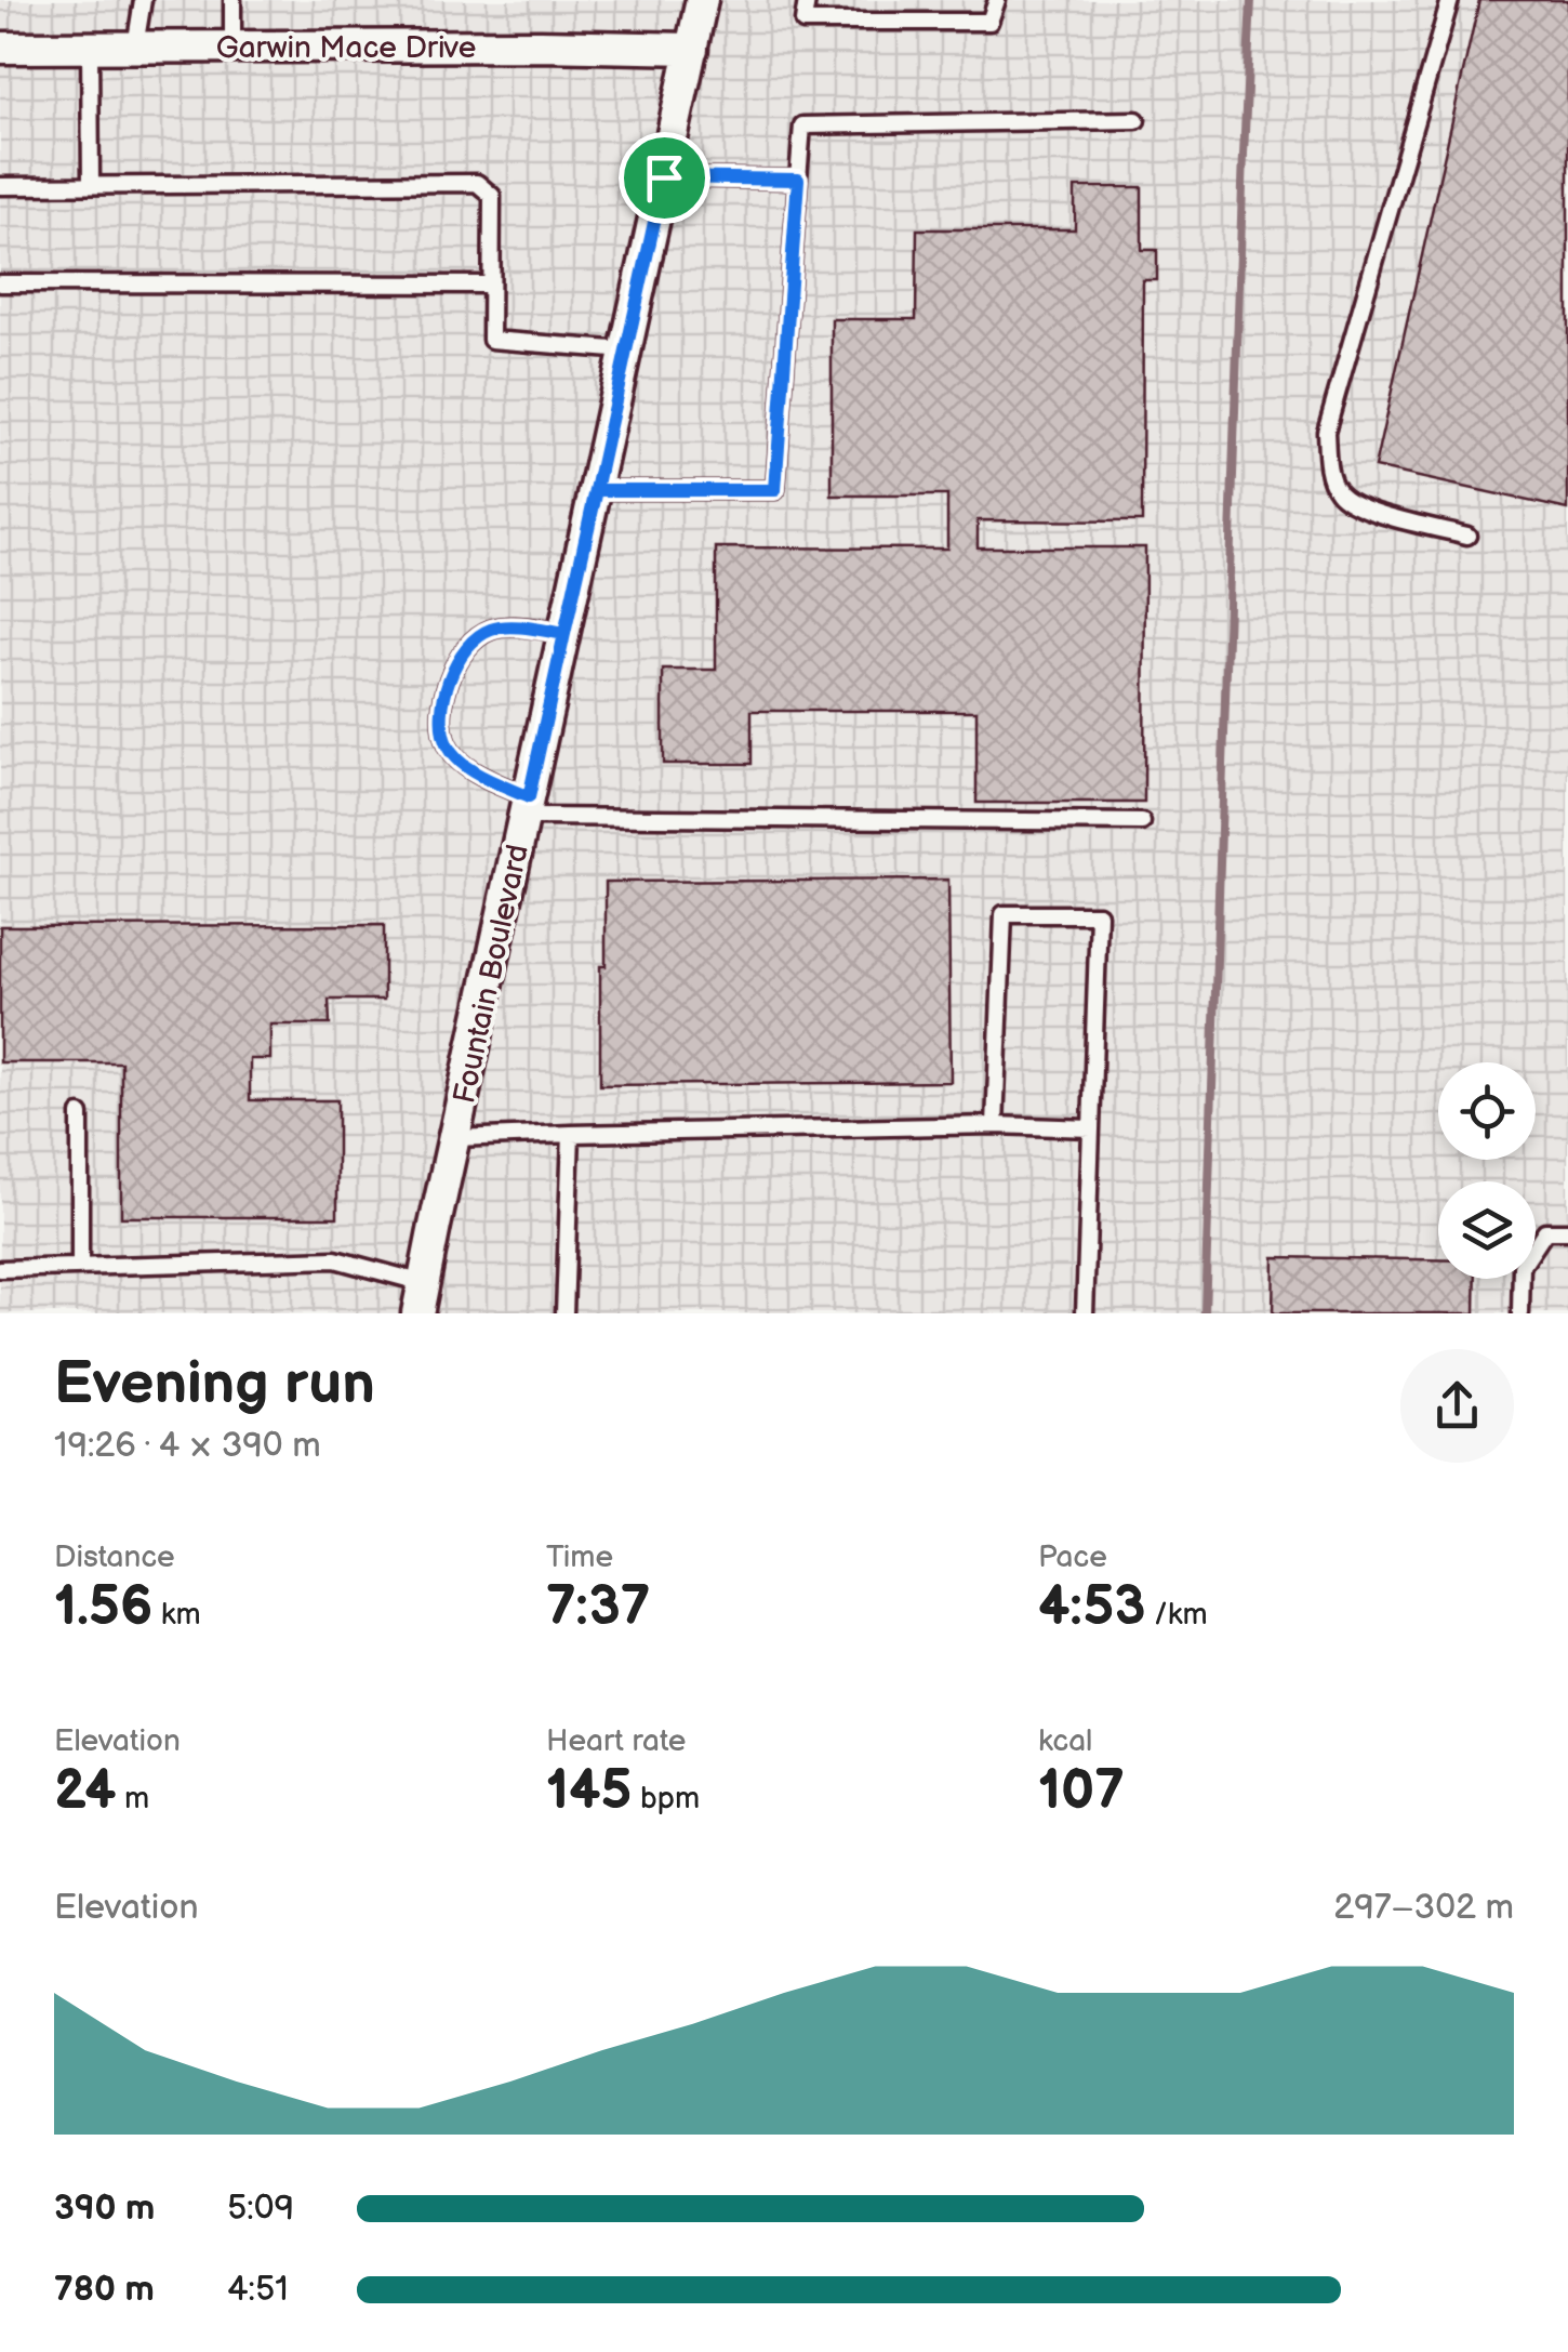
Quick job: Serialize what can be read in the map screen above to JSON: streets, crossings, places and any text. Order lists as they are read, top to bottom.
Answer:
{
  "streets": {
    "street": ["Garwin Mace Drive", "Fountain Boulevard"]
  },
  "crossings": [
    ["Garwin Mace Drive", "Fountain Boulevard"]
  ],
  "page": {
    "heading": ["Evening run", "19:26 · 4 × 390 m"],
    "stats": [
      ["Distance", "1.56 km"],
      ["Time", "7:37"],
      ["Pace", "4:53 /km"],
      ["Elevation", "24 m"],
      ["Heart rate", "145 bpm"],
      ["kcal", "107"]
    ],
    "chart": ["Elevation", "297–302 m"],
    "list": [
      {
        "name": "390 m",
        "note": "5:09"
      },
      {
        "name": "780 m",
        "note": "4:51"
      }
    ]
  }
}
